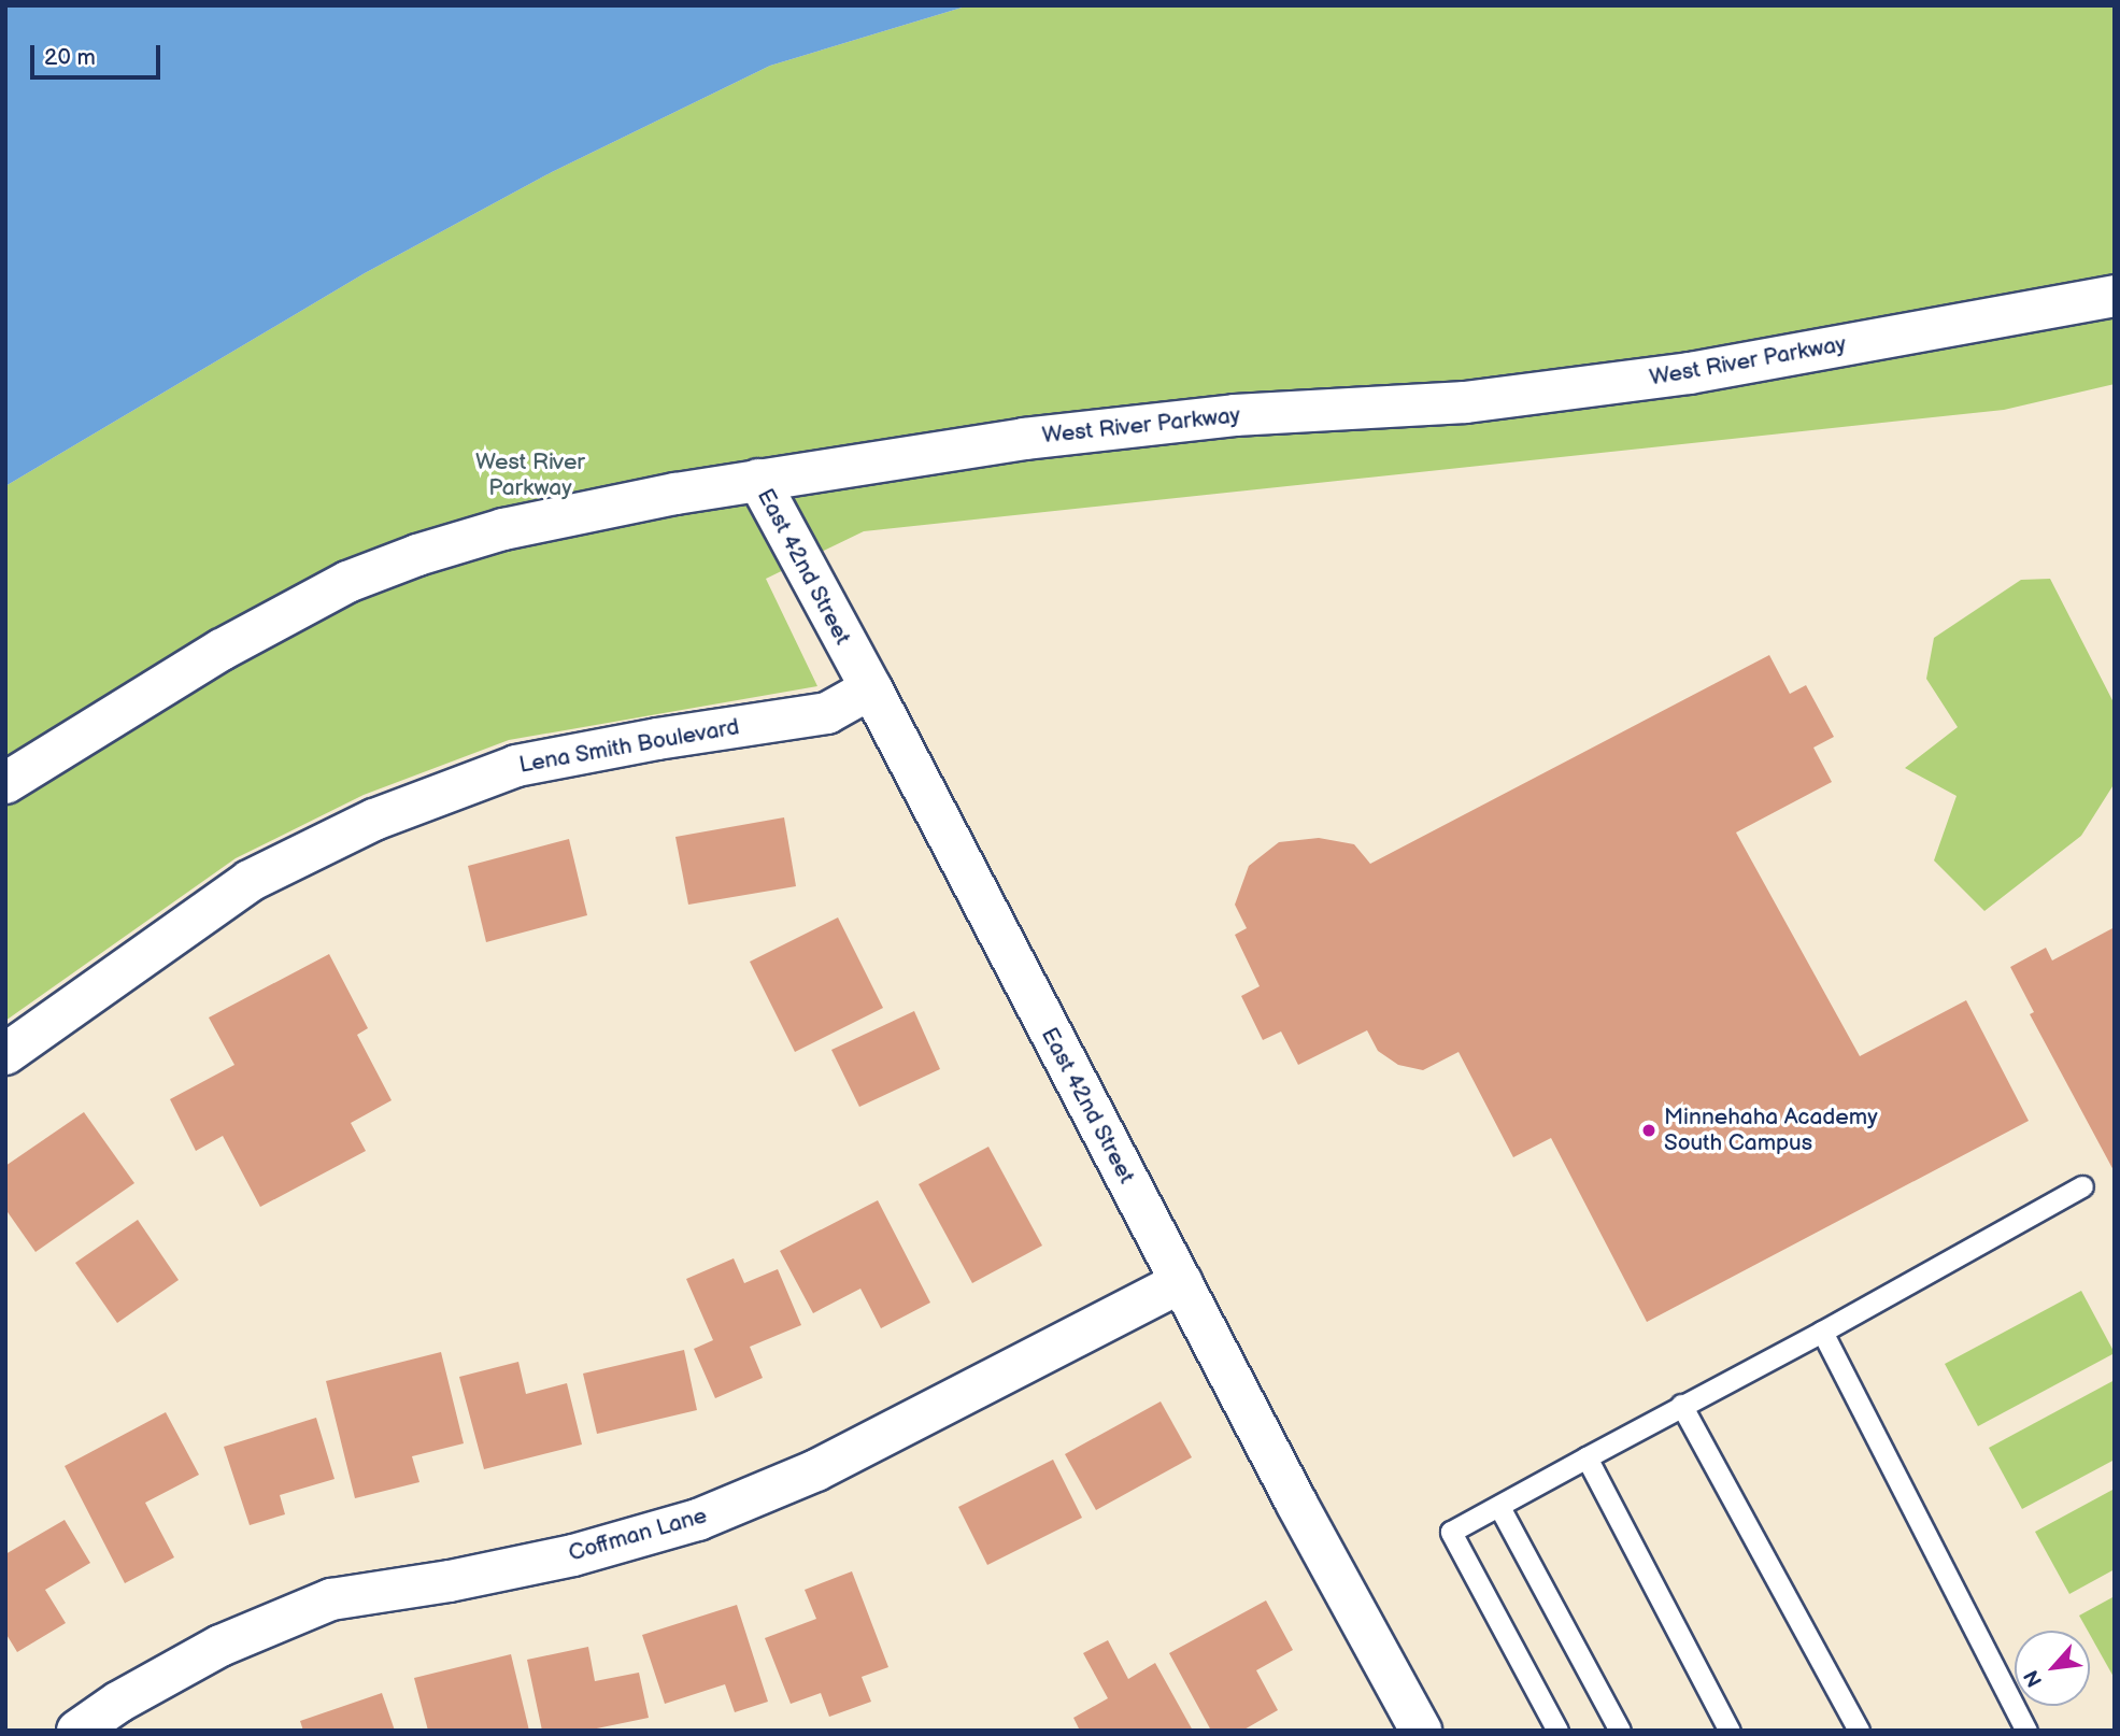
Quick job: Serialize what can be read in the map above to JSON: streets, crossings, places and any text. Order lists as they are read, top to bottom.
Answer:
{
  "streets": {
    "street": [
      "West River Parkway",
      "East 42nd Street",
      "Lena Smith Boulevard",
      "Coffman Lane"
    ]
  },
  "crossings": [
    ["West River Parkway", "East 42nd Street"],
    ["East 42nd Street", "Lena Smith Boulevard"],
    ["East 42nd Street", "Coffman Lane"]
  ],
  "parks": ["West River Parkway"],
  "places": ["Minnehaha Academy South Campus"],
  "scale_bar": "20 m",
  "north": "bottom left"
}
